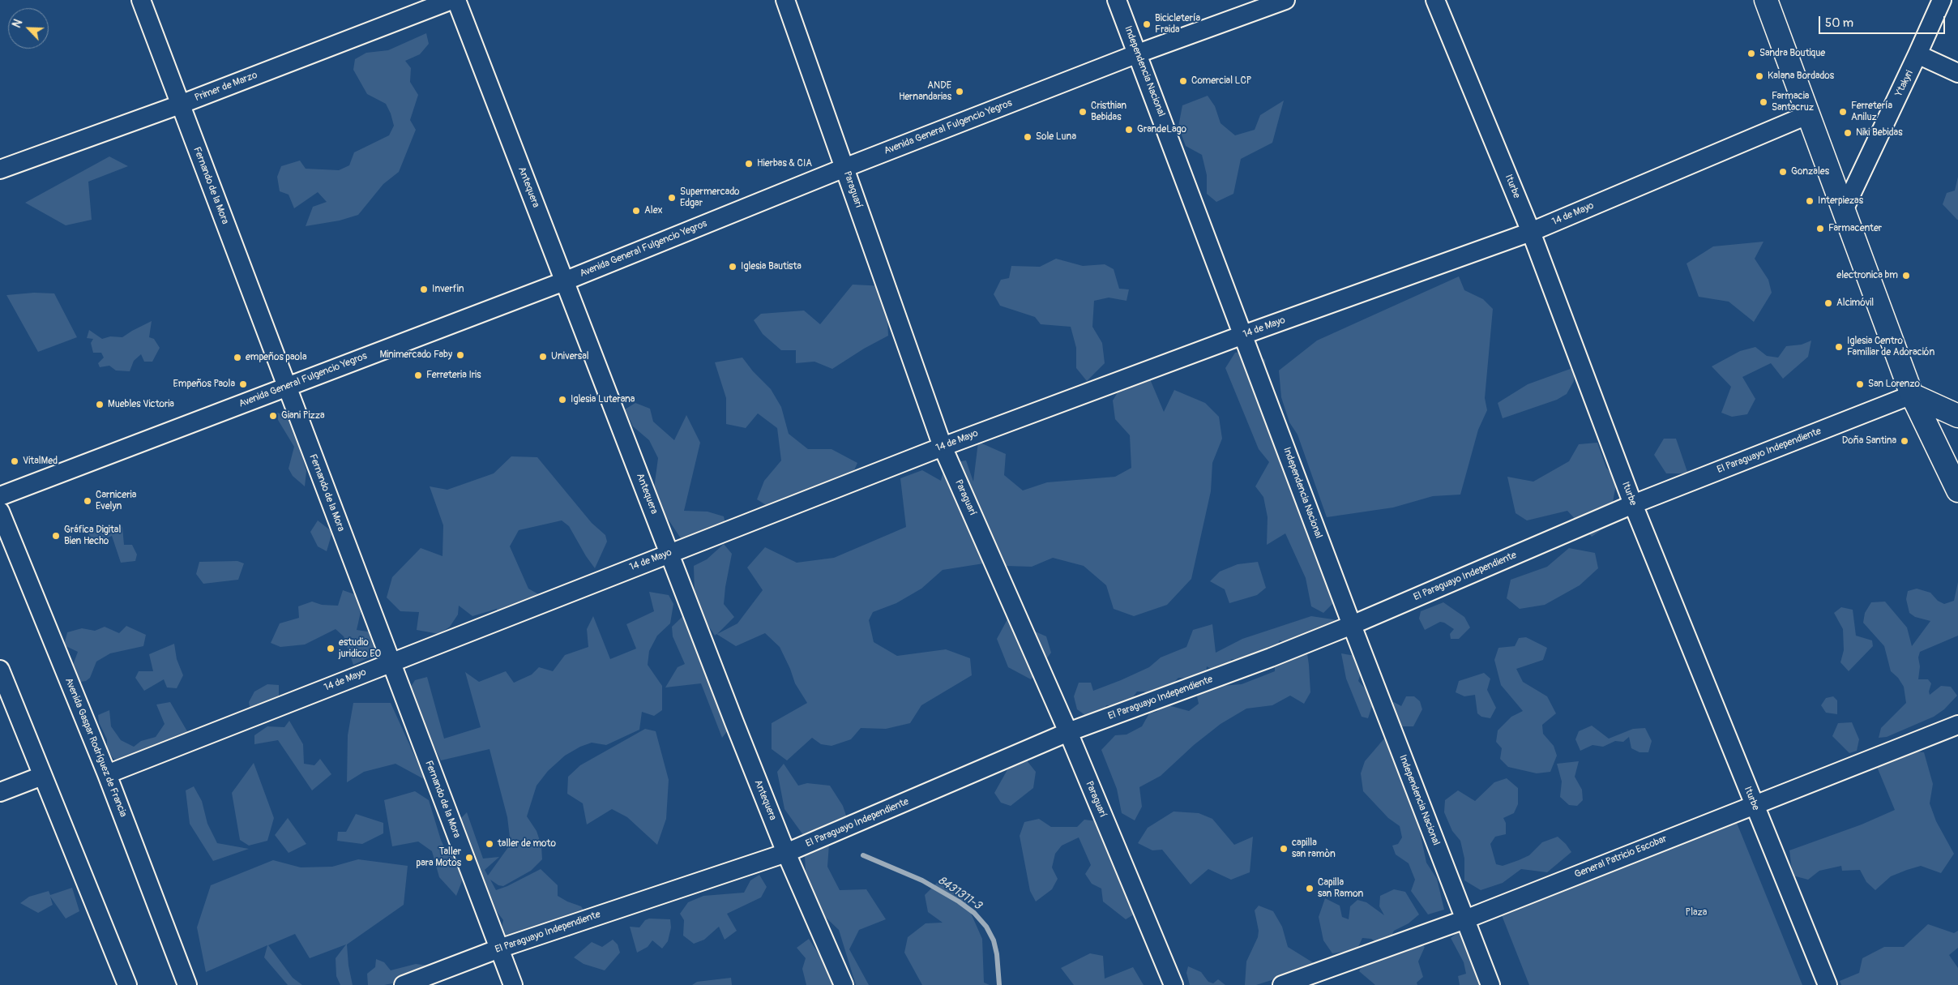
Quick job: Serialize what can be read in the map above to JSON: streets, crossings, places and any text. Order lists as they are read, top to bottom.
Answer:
{
  "streets": {
    "street": [
      "Independencia Nacional",
      "Ytakyri",
      "Primer de Marzo",
      "Avenida General Fulgencio Yegros",
      "Fernando de la Mora",
      "Iturbe",
      "Antequera",
      "Paraguarí",
      "14 de Mayo",
      "El Paraguayo Independiente",
      "Avenida Gaspar Rodríguez de Francia",
      "General Patricio Escobar"
    ]
  },
  "crossings": [
    ["Independencia Nacional", "Avenida General Fulgencio Yegros"],
    ["Independencia Nacional", "14 de Mayo"],
    ["Independencia Nacional", "El Paraguayo Independiente"],
    ["Independencia Nacional", "General Patricio Escobar"],
    ["Primer de Marzo", "Fernando de la Mora"],
    ["Avenida General Fulgencio Yegros", "Fernando de la Mora"],
    ["Avenida General Fulgencio Yegros", "Antequera"],
    ["Avenida General Fulgencio Yegros", "Paraguarí"],
    ["Fernando de la Mora", "14 de Mayo"],
    ["Fernando de la Mora", "El Paraguayo Independiente"],
    ["Iturbe", "14 de Mayo"],
    ["Iturbe", "El Paraguayo Independiente"],
    ["Iturbe", "General Patricio Escobar"],
    ["Antequera", "14 de Mayo"],
    ["Antequera", "El Paraguayo Independiente"],
    ["Paraguarí", "14 de Mayo"],
    ["Paraguarí", "El Paraguayo Independiente"],
    ["14 de Mayo", "Avenida Gaspar Rodríguez de Francia"]
  ],
  "water": ["8431311-3"],
  "parks": ["Plaza"],
  "places": [
    "Bicicletería Fraida",
    "Sandra Boutique",
    "Kalana Bordados",
    "Comercial LCP",
    "ANDE Hernandarias",
    "Farmacia Santacruz",
    "Cristhian Bebidas",
    "Ferretería Aniluz",
    "GrandeLago",
    "Niki Bebidas",
    "Sole Luna",
    "Hierbas & CIA",
    "Gonzales",
    "Supermercado Edgar",
    "Interpiezas",
    "Alex",
    "Farmacenter",
    "Iglesia Bautista",
    "electronica bm",
    "Inverfin",
    "Alcimóvil",
    "Iglesia Centro Familiar de Adoración",
    "Minimercado Faby",
    "Universal",
    "empeños paola",
    "Ferreteria Iris",
    "Empeños Paola",
    "San Lorenzo",
    "Iglesia Luterana",
    "Muebles Victoria",
    "Giani Pizza",
    "Doña Santina",
    "VitalMed",
    "Carniceria Evelyn",
    "Gráfica Digital Bien Hecho",
    "estudio juridico EO",
    "taller de moto",
    "capilla san ramòn",
    "Taller para Motos",
    "Capilla san Ramon"
  ],
  "scale_bar": "50 m",
  "north": "top left"
}
